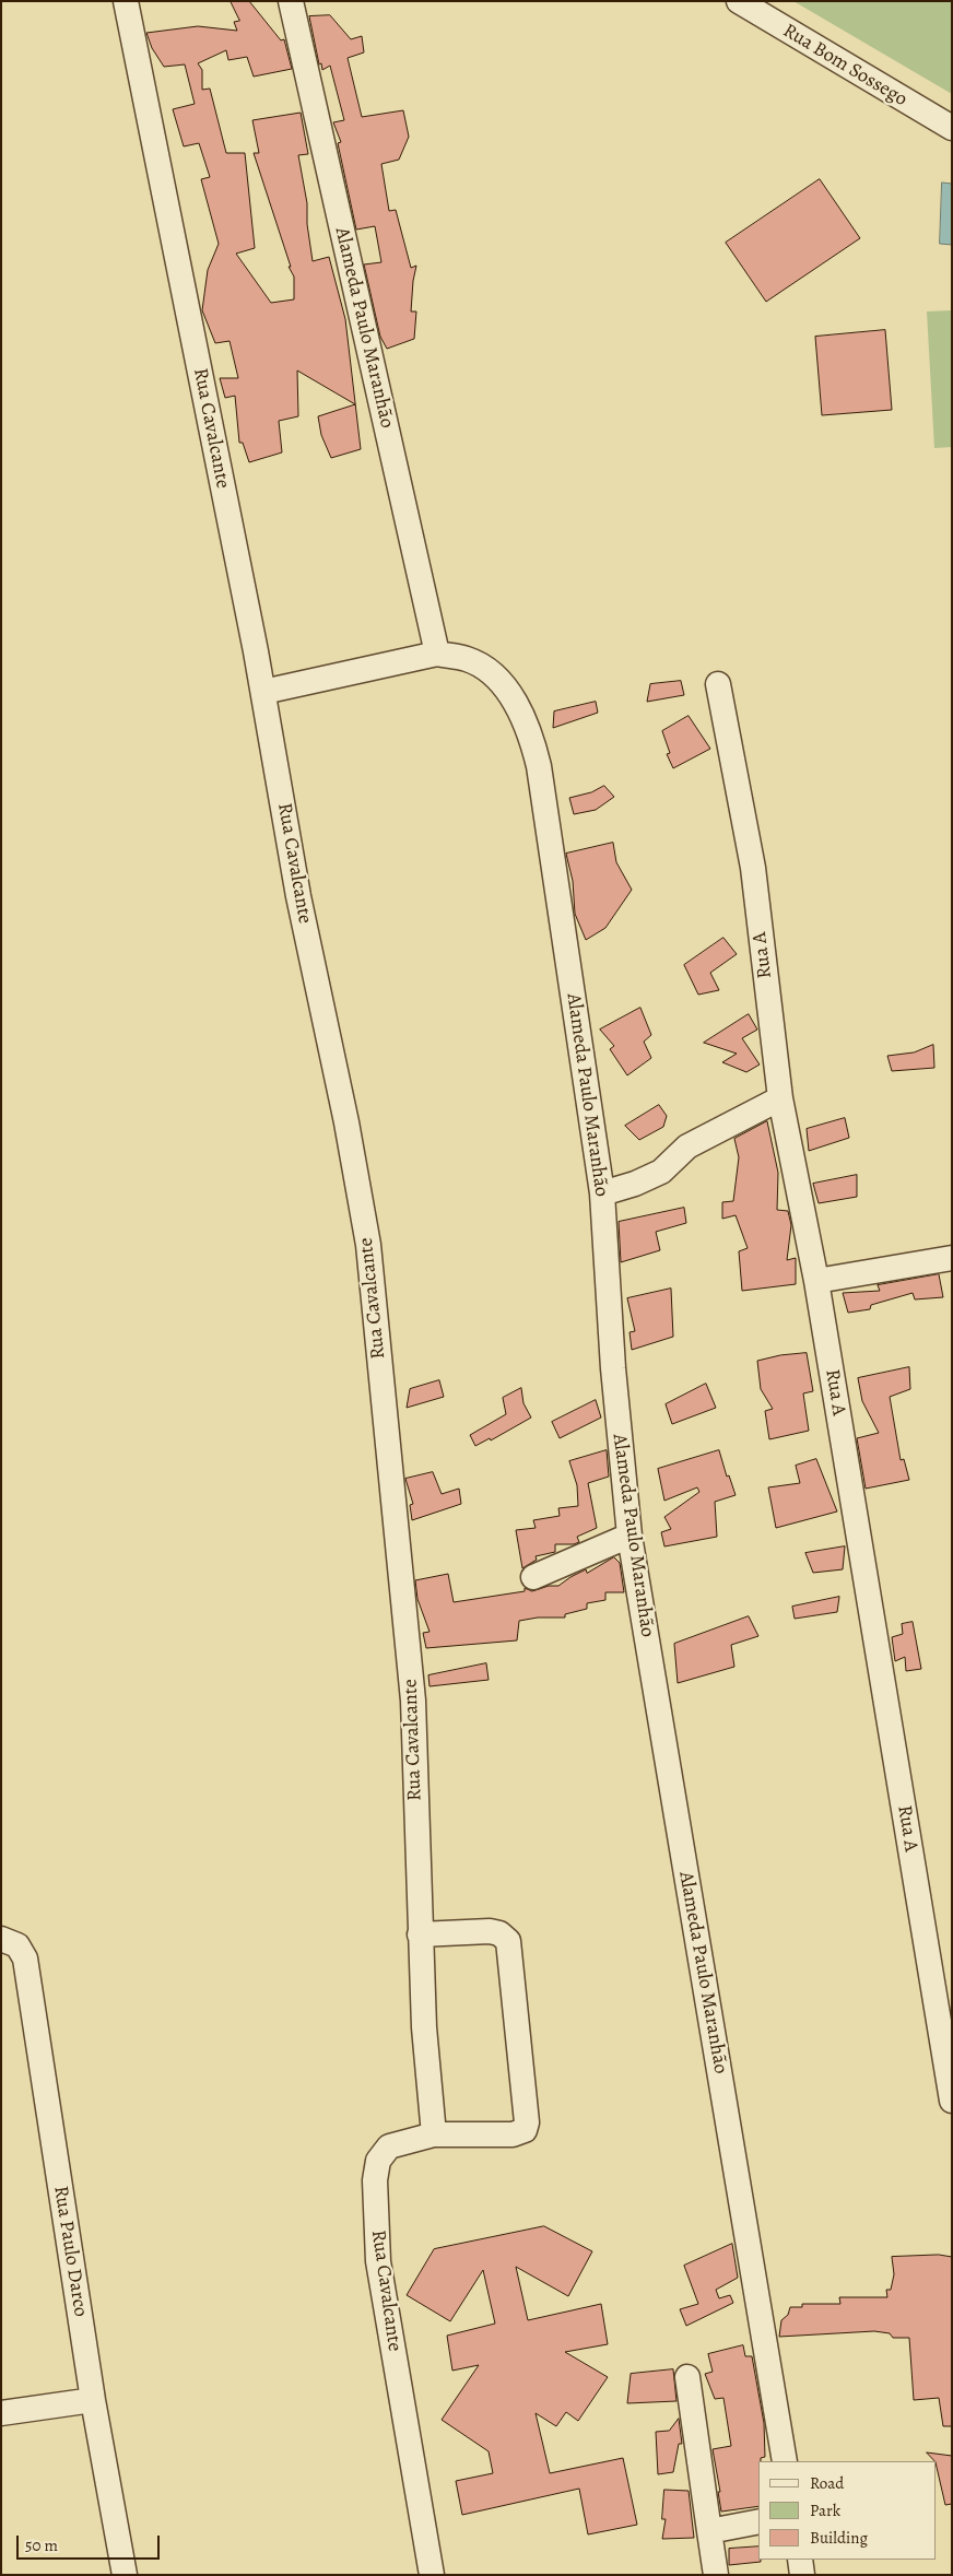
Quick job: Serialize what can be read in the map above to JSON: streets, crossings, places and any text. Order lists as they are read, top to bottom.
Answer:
{
  "streets": {
    "street": [
      "Rua Bom Sossego",
      "Alameda Paulo Maranhão",
      "Rua Cavalcante",
      "Rua A",
      "Rua Paulo Darco"
    ]
  },
  "crossings": [
    ["Alameda Paulo Maranhão", "Rua Cavalcante"]
  ],
  "legend": ["Road", "Park", "Building"],
  "scale_bar": "50 m"
}
